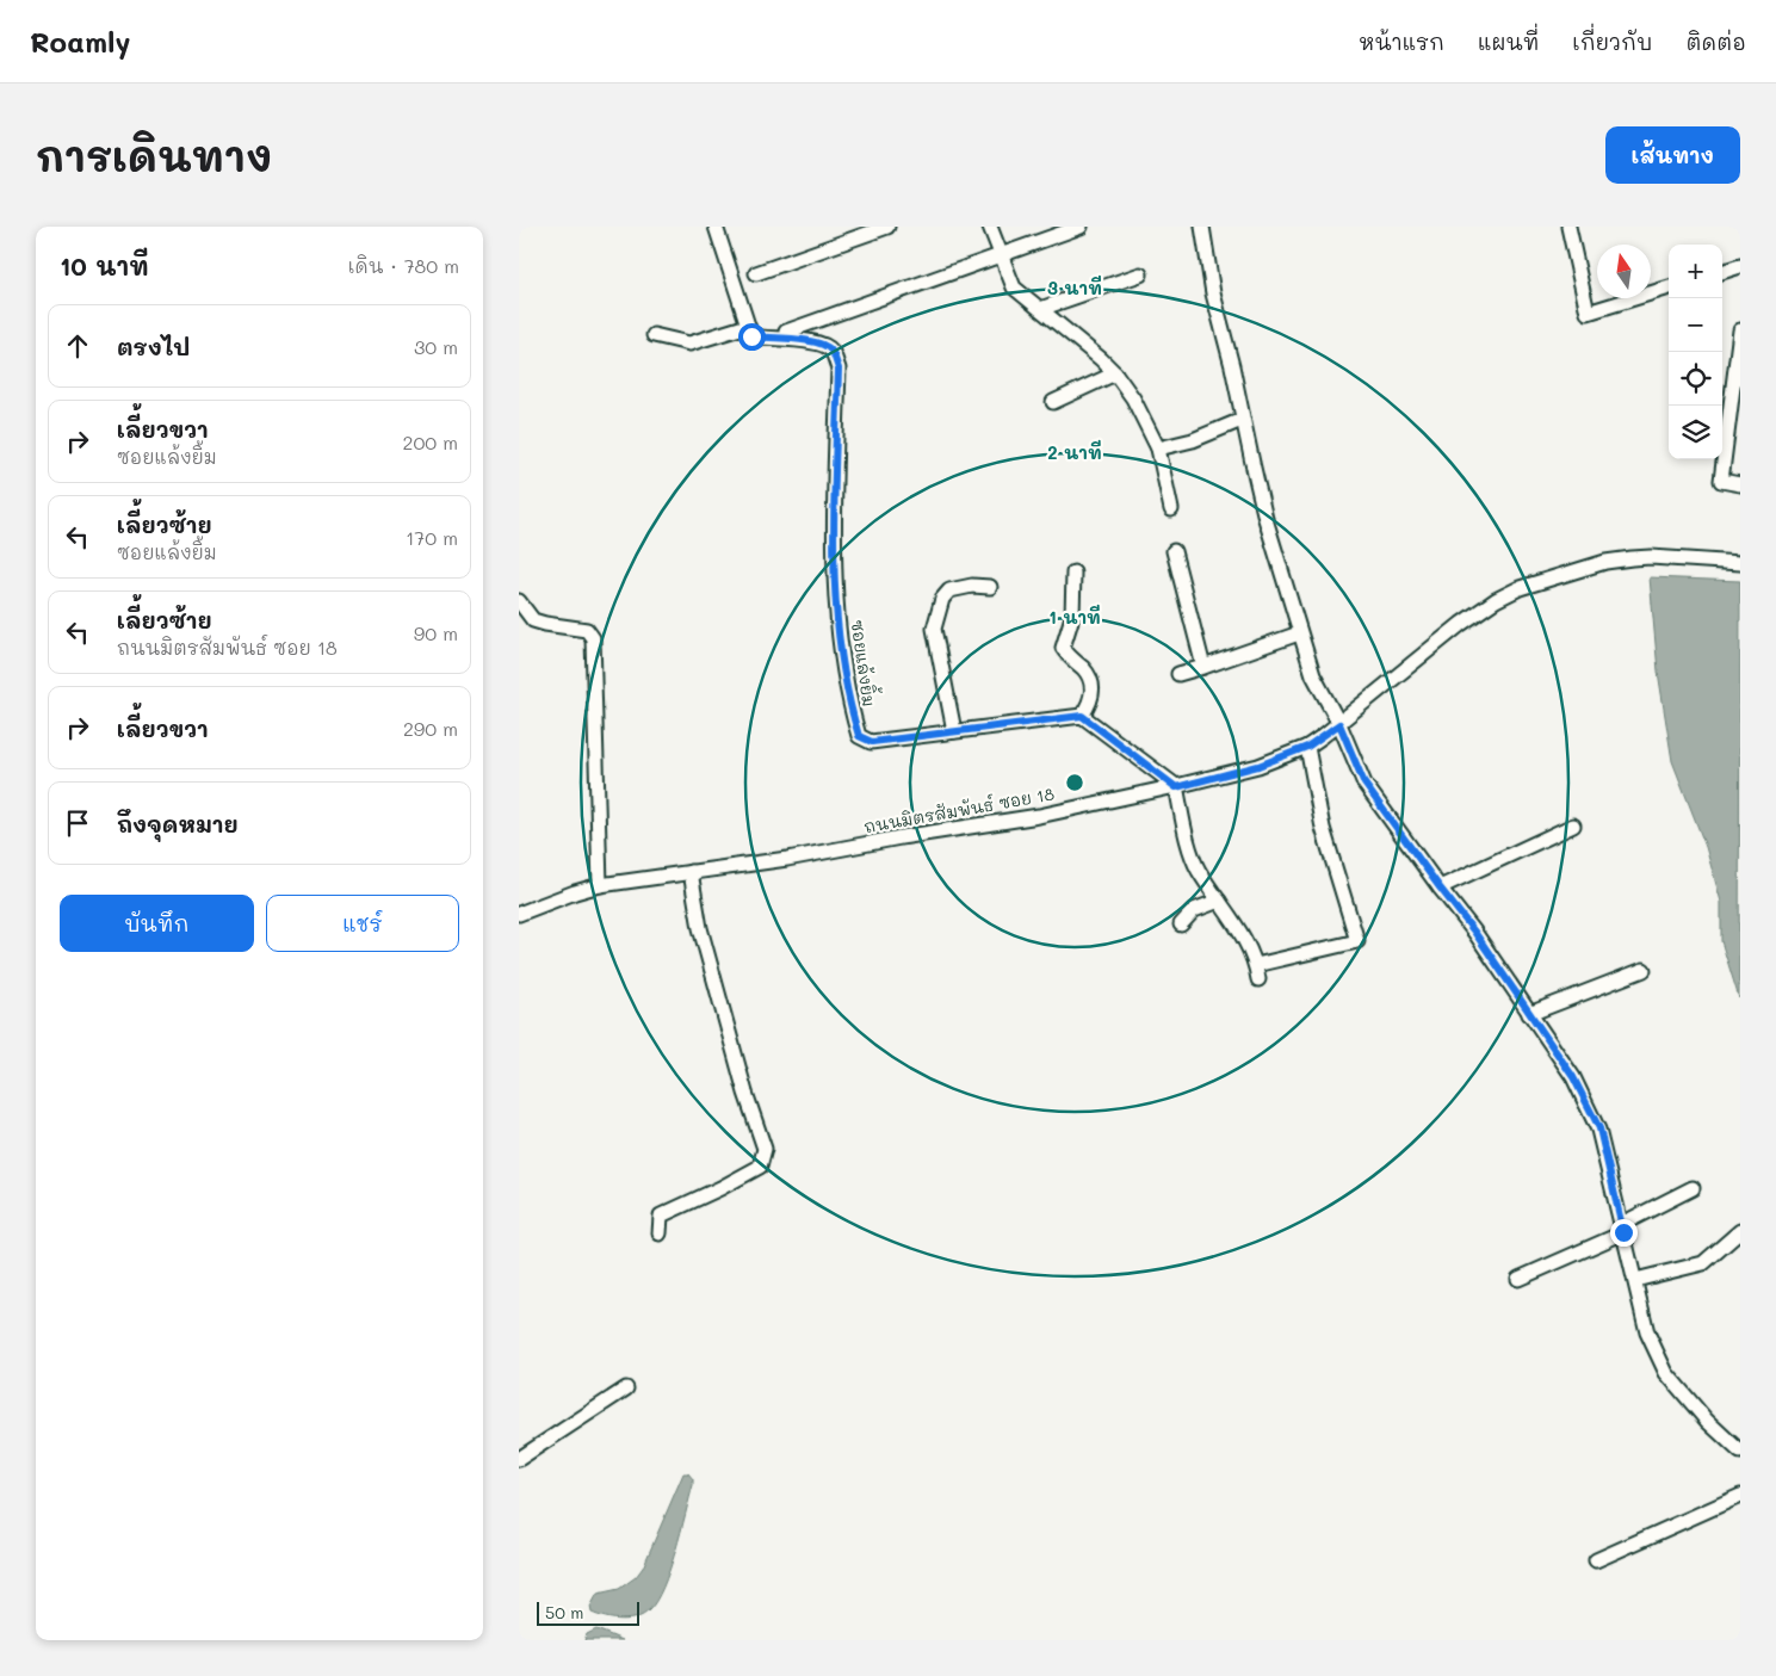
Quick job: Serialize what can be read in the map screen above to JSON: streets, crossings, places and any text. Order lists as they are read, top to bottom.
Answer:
{
  "streets": {
    "street": ["ซอยแล้งยิ้ม", "ถนนมิตรสัมพันธ์ ซอย 18"]
  },
  "scale_bar": "50 m",
  "north": "top",
  "page": {
    "header": "Roamly",
    "nav": [
      "หน้าแรก",
      "แผนที่",
      "เกี่ยวกับ",
      "ติดต่อ"
    ],
    "buttons": [
      "เส้นทาง",
      ["บันทึก", "แชร์"]
    ],
    "title": "การเดินทาง",
    "heading": ["10 นาที", "เดิน · 780 m"],
    "map_buttons": ["+", "−"],
    "list": [
      ["ตรงไป", "30 m"],
      ["เลี้ยวขวา", "ซอยแล้งยิ้ม", "200 m"],
      ["เลี้ยวซ้าย", "ซอยแล้งยิ้ม", "170 m"],
      ["เลี้ยวซ้าย", "ถนนมิตรสัมพันธ์ ซอย 18", "90 m"],
      ["เลี้ยวขวา", "290 m"],
      "ถึงจุดหมาย"
    ],
    "scale": "50 m"
  },
  "rings": ["3 นาที", "2 นาที", "1 นาที"]
}
